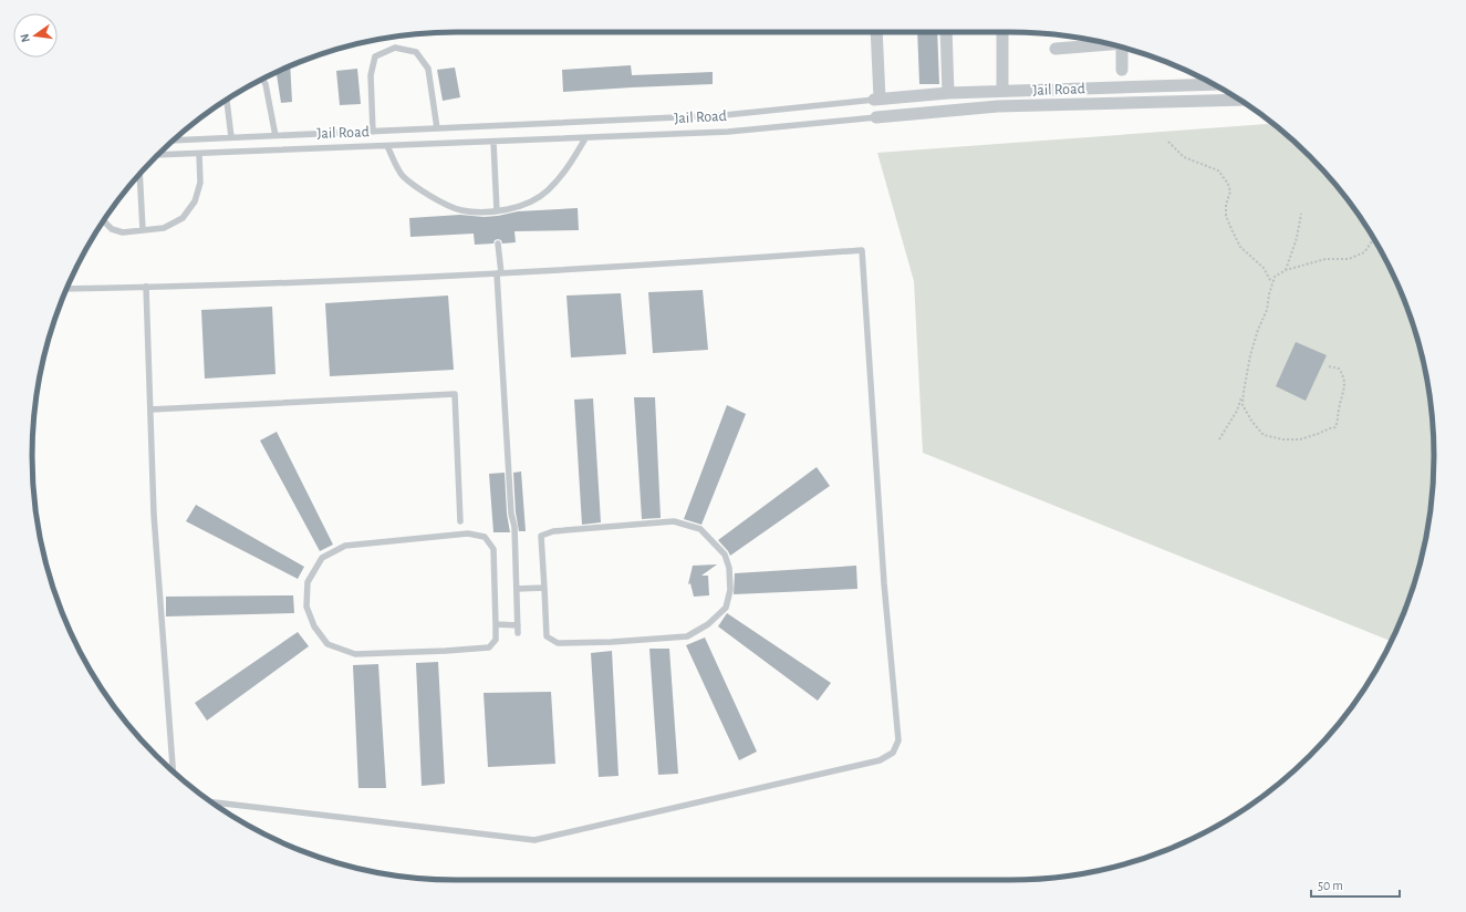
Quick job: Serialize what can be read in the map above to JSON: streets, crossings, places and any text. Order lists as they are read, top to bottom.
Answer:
{
  "streets": {
    "street": ["Jail Road"]
  },
  "scale_bar": "50 m",
  "north": "left"
}
